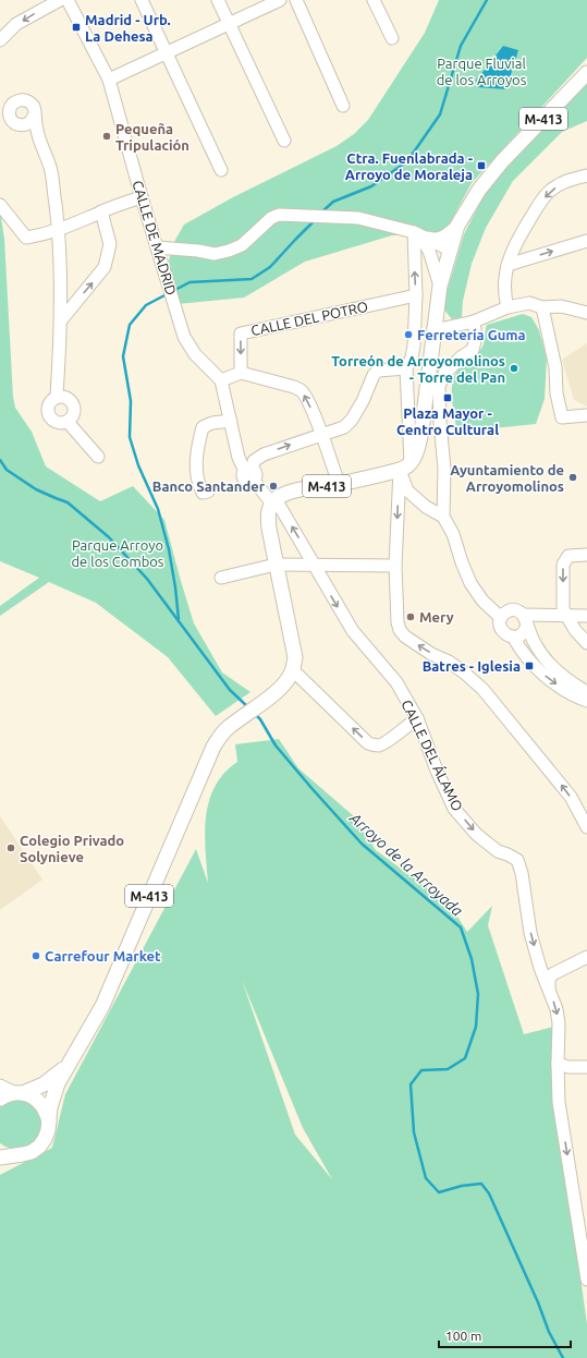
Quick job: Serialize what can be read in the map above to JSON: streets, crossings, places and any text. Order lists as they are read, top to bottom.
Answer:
{
  "streets": {
    "main road": ["M-413"],
    "street": ["CALLE DE MADRID", "CALLE DEL POTRO", "CALLE DEL ÁLAMO"]
  },
  "crossings": [
    ["M-413", "CALLE DEL ÁLAMO"]
  ],
  "one_way": ["CALLE DEL POTRO"],
  "water": ["Arroyo de la Arroyada"],
  "parks": ["Parque Fluvial de los Arroyos", "Parque Arroyo de los Combos"],
  "places": {
    "transit": [
      "Madrid - Urb. La Dehesa",
      "Ctra. Fuenlabrada - Arroyo de Moraleja",
      "Plaza Mayor - Centro Cultural",
      "Batres - Iglesia"
    ],
    "other": [
      "Pequeña Tripulación",
      "Ferretería Guma",
      "Torreón de Arroyomolinos - Torre del Pan",
      "Ayuntamiento de Arroyomolinos",
      "Banco Santander",
      "Mery",
      "Colegio Privado Solynieve",
      "Carrefour Market"
    ]
  },
  "scale_bar": "100 m"
}
